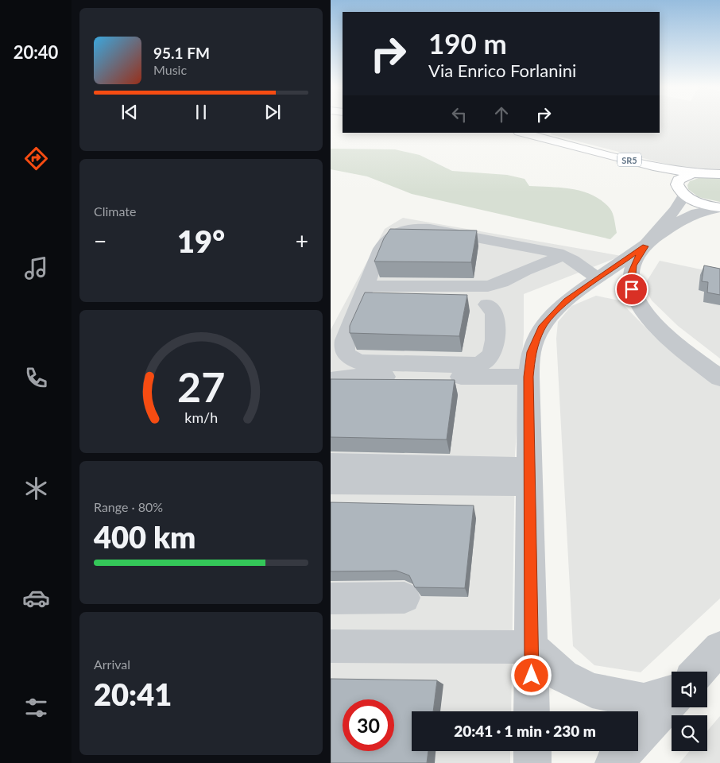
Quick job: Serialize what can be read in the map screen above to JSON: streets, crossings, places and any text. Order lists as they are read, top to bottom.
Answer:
{
  "streets": {
    "main road": ["SR5"]
  },
  "page": {
    "tabs": "20:40",
    "turn": ["190 m", "Via Enrico Forlanini"],
    "song": ["95.1 FM", "Music"],
    "tile": [
      "Climate",
      ["Range · 80%", "400 km"],
      ["Arrival", "20:41"]
    ],
    "heat": ["−", "19°", "+"],
    "limit": "30",
    "trip": "20:41 · 1 min · 230 m",
    "gauge": ["27", "km/h"]
  }
}
